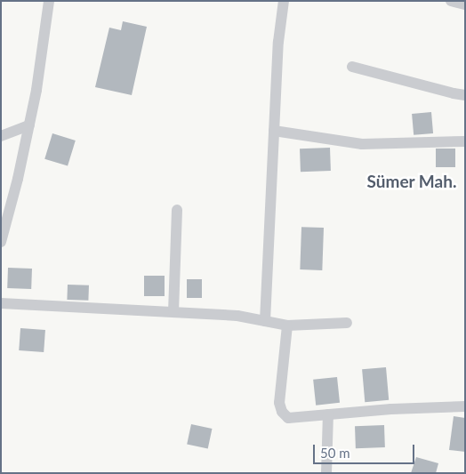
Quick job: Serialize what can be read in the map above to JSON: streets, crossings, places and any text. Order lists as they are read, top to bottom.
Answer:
{
  "districts": ["Sümer Mah."],
  "scale_bar": "50 m"
}
